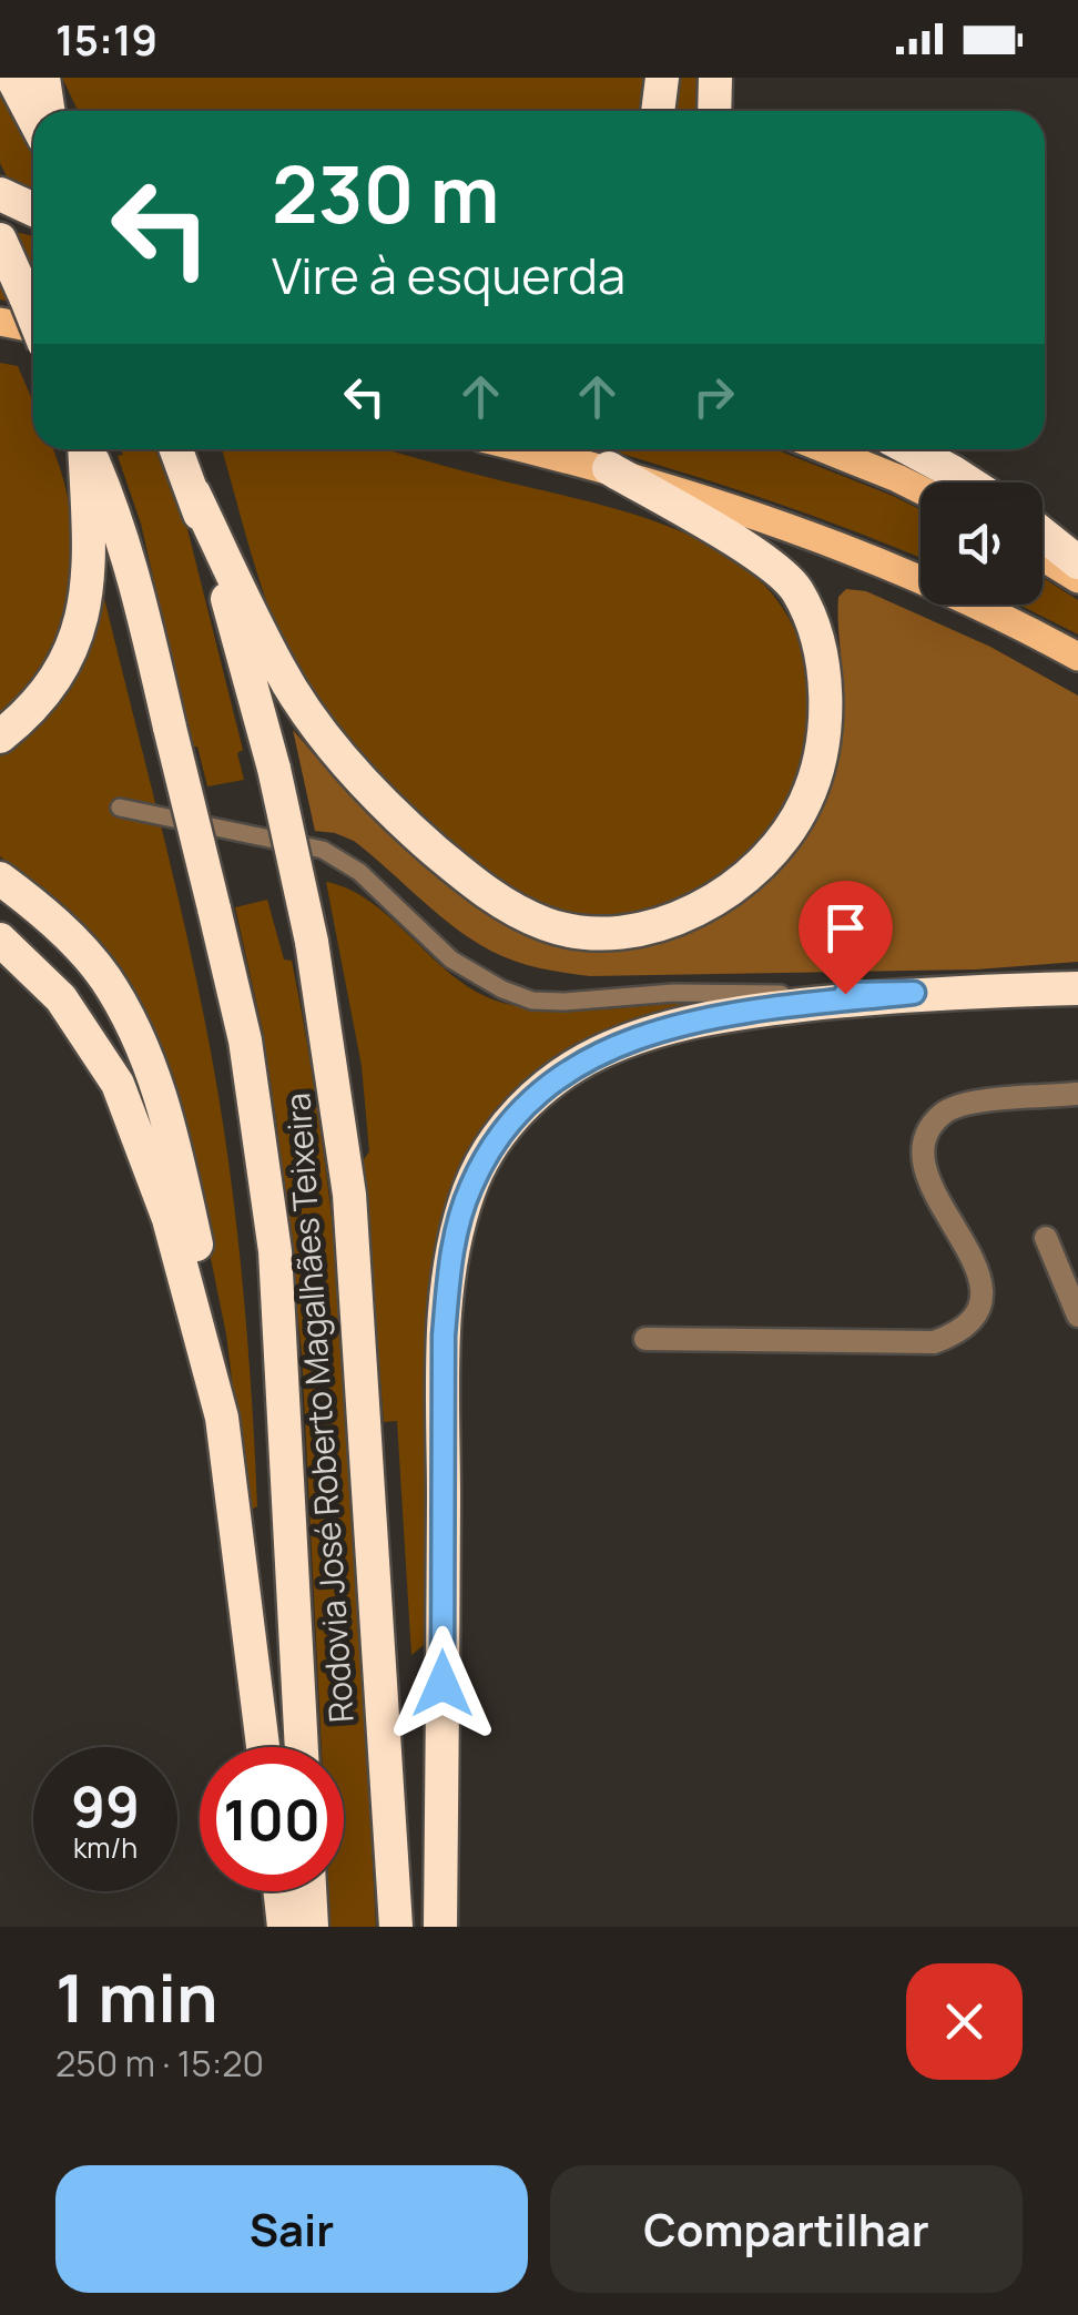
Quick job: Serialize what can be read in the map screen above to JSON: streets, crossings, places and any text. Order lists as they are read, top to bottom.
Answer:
{
  "streets": {
    "highway": ["Rodovia José Roberto Magalhães Teixeira"]
  },
  "page": {
    "status": "15:19",
    "turn": ["230 m", "Vire à esquerda"],
    "speed": "99 km/h",
    "limit": "100",
    "heading": ["1 min", "250 m · 15:20"],
    "buttons": ["Sair", "Compartilhar"]
  }
}
